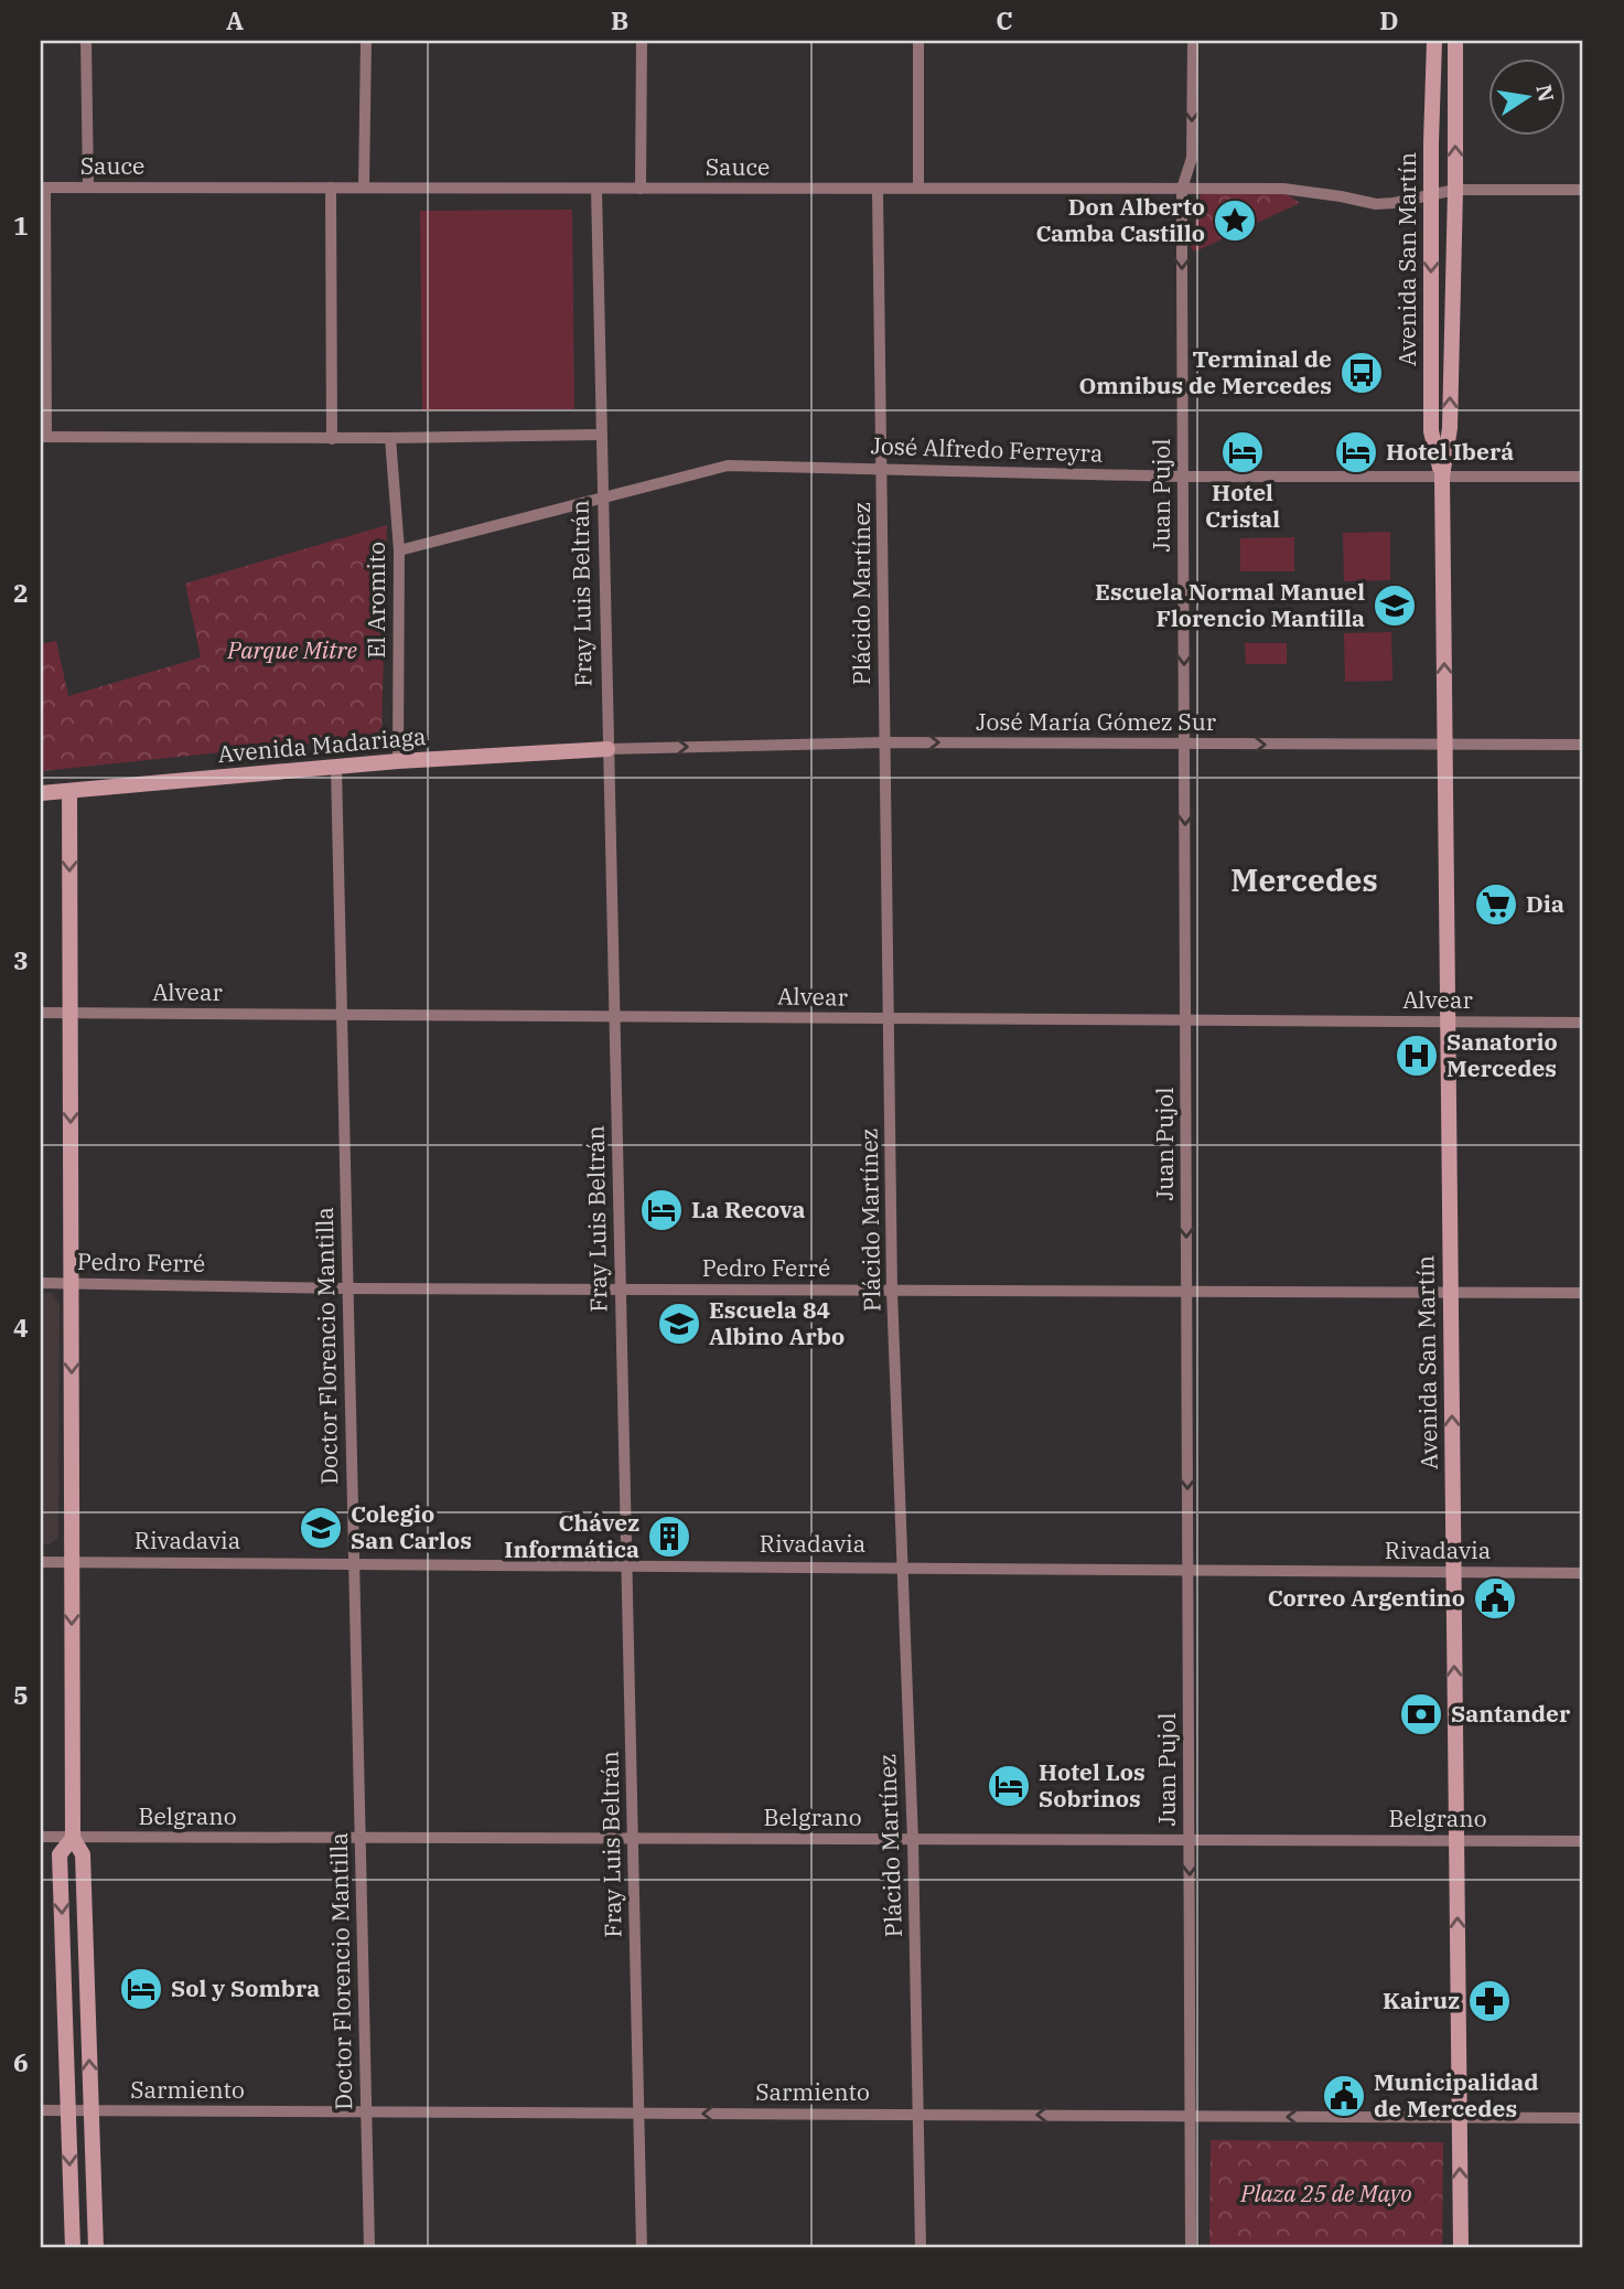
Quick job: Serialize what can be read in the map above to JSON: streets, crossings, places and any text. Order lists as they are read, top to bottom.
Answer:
{
  "streets": {
    "street": [
      "Sauce",
      "Avenida San Martín",
      "José Alfredo Ferreyra",
      "Juan Pujol",
      "Fray Luis Beltrán",
      "Plácido Martínez",
      "El Aromito",
      "José María Gómez Sur",
      "Avenida Madariaga",
      "Alvear",
      "Pedro Ferré",
      "Doctor Florencio Mantilla",
      "Rivadavia",
      "Belgrano",
      "Sarmiento"
    ]
  },
  "crossings": [
    ["Sauce", "Avenida San Martín"],
    ["Sauce", "Juan Pujol"],
    ["Sauce", "Fray Luis Beltrán"],
    ["Sauce", "Plácido Martínez"],
    ["Avenida San Martín", "José Alfredo Ferreyra"],
    ["Avenida San Martín", "José María Gómez Sur"],
    ["Avenida San Martín", "Alvear"],
    ["Avenida San Martín", "Pedro Ferré"],
    ["Avenida San Martín", "Rivadavia"],
    ["Avenida San Martín", "Belgrano"],
    ["Avenida San Martín", "Sarmiento"],
    ["José Alfredo Ferreyra", "Juan Pujol"],
    ["José Alfredo Ferreyra", "Fray Luis Beltrán"],
    ["José Alfredo Ferreyra", "Plácido Martínez"],
    ["José Alfredo Ferreyra", "El Aromito"],
    ["Juan Pujol", "José María Gómez Sur"],
    ["Juan Pujol", "Alvear"],
    ["Juan Pujol", "Pedro Ferré"],
    ["Juan Pujol", "Rivadavia"],
    ["Juan Pujol", "Belgrano"],
    ["Juan Pujol", "Sarmiento"],
    ["Fray Luis Beltrán", "José María Gómez Sur"],
    ["Fray Luis Beltrán", "Avenida Madariaga"],
    ["Fray Luis Beltrán", "Alvear"],
    ["Fray Luis Beltrán", "Pedro Ferré"],
    ["Fray Luis Beltrán", "Rivadavia"],
    ["Fray Luis Beltrán", "Belgrano"],
    ["Fray Luis Beltrán", "Sarmiento"],
    ["Plácido Martínez", "José María Gómez Sur"],
    ["Plácido Martínez", "Alvear"],
    ["Plácido Martínez", "Pedro Ferré"],
    ["Plácido Martínez", "Rivadavia"],
    ["Plácido Martínez", "Belgrano"],
    ["Plácido Martínez", "Sarmiento"],
    ["El Aromito", "Avenida Madariaga"],
    ["José María Gómez Sur", "Avenida Madariaga"],
    ["Avenida Madariaga", "Doctor Florencio Mantilla"],
    ["Alvear", "Doctor Florencio Mantilla"],
    ["Pedro Ferré", "Doctor Florencio Mantilla"],
    ["Doctor Florencio Mantilla", "Rivadavia"],
    ["Doctor Florencio Mantilla", "Belgrano"],
    ["Doctor Florencio Mantilla", "Sarmiento"]
  ],
  "one_way": ["Juan Pujol", "José María Gómez Sur", "Sarmiento"],
  "districts": ["Mercedes"],
  "parks": ["Parque Mitre", "Plaza 25 de Mayo"],
  "places": {
    "place": ["Don Alberto Camba Castillo"],
    "bus stop": ["Terminal de Omnibus de Mercedes"],
    "hotel": [
      "Hotel Cristal",
      "Hotel Iberá",
      "La Recova",
      "Hotel Los Sobrinos",
      "Sol y Sombra"
    ],
    "school or university": ["Escuela Normal Manuel Florencio Mantilla", "Escuela 84 Albino Arbo", "Colegio San Carlos"],
    "supermarket": ["Dia"],
    "hospital": ["Sanatorio Mercedes"],
    "building": ["Chávez Informática"],
    "public building": ["Correo Argentino", "Municipalidad de Mercedes"],
    "bank": ["Santander"],
    "pharmacy": ["Kairuz"]
  },
  "north": "right",
  "grid": {
    "columns": [
      "A",
      "B",
      "C",
      "D"
    ],
    "rows": [
      "1",
      "2",
      "3",
      "4",
      "5",
      "6"
    ]
  }
}
